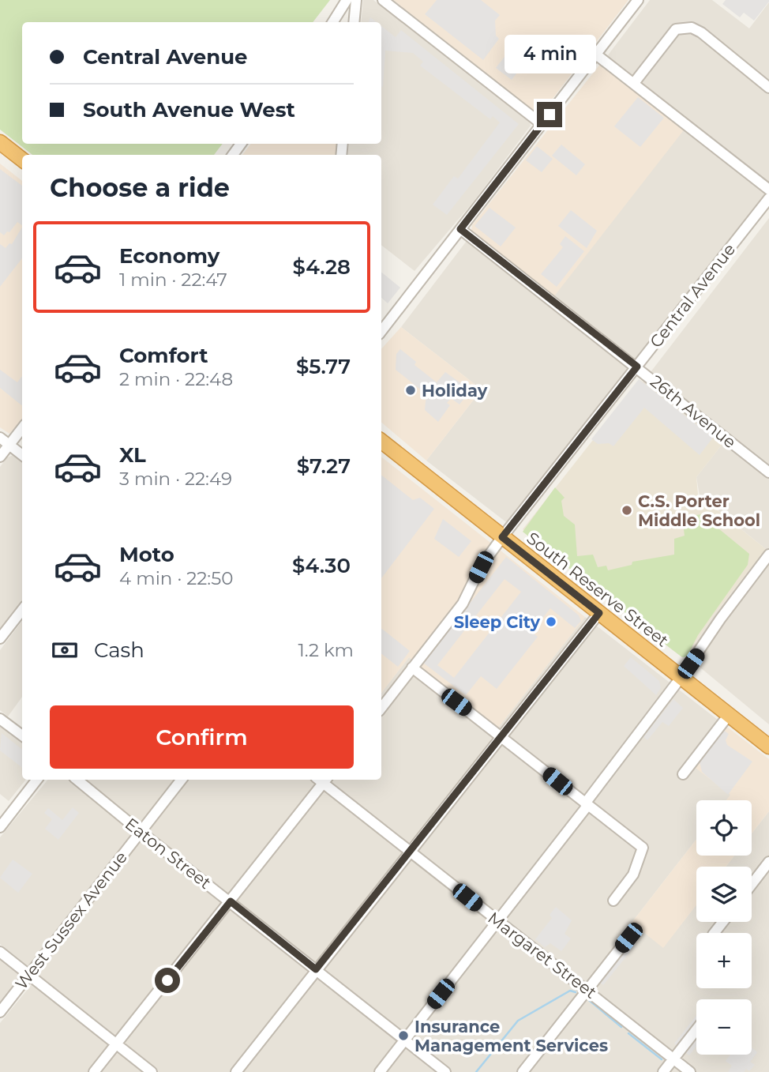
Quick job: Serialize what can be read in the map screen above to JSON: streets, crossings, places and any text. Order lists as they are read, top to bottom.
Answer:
{
  "streets": {
    "highway": ["South Reserve Street"],
    "street": [
      "Central Avenue",
      "26th Avenue",
      "Eaton Street",
      "West Sussex Avenue",
      "Margaret Street"
    ]
  },
  "crossings": [
    ["Central Avenue", "26th Avenue"],
    ["Central Avenue", "South Reserve Street"],
    ["Eaton Street", "West Sussex Avenue"]
  ],
  "places": [
    "Holiday",
    "C.S. Porter Middle School",
    "Sleep City",
    "Insurance Management Services"
  ],
  "page": {
    "banner": ["Central Avenue", "South Avenue West"],
    "bubble": "4 min",
    "heading": "Choose a ride",
    "list": [
      {
        "name": "Economy",
        "note": "1 min · 22:47",
        "value": "$4.28"
      },
      {
        "name": "Comfort",
        "note": "2 min · 22:48",
        "value": "$5.77"
      },
      {
        "name": "XL",
        "note": "3 min · 22:49",
        "value": "$7.27"
      },
      {
        "name": "Moto",
        "note": "4 min · 22:50",
        "value": "$4.30"
      }
    ],
    "pay": ["Cash", "1.2 km"],
    "buttons": "Confirm",
    "map_buttons": ["+", "−"]
  }
}
